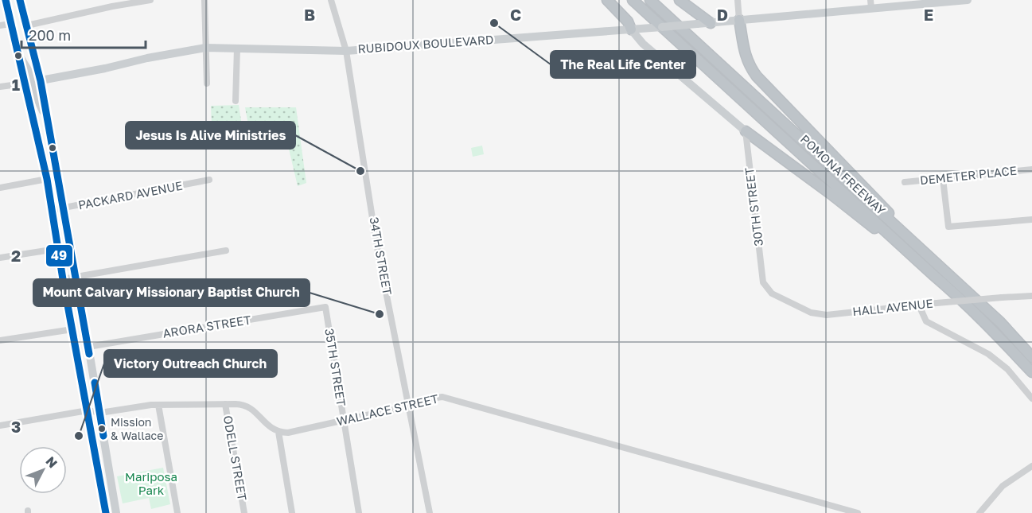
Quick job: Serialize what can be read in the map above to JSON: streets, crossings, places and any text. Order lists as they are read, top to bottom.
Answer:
{
  "streets": {
    "highway": ["POMONA FREEWAY"],
    "main road": ["RUBIDOUX BOULEVARD"],
    "street": [
      "DEMETER PLACE",
      "PACKARD AVENUE",
      "30TH STREET",
      "34TH STREET",
      "HALL AVENUE",
      "ARORA STREET",
      "35TH STREET",
      "WALLACE STREET",
      "ODELL STREET"
    ]
  },
  "crossings": [
    ["RUBIDOUX BOULEVARD", "34TH STREET"],
    ["30TH STREET", "HALL AVENUE"],
    ["34TH STREET", "WALLACE STREET"],
    ["ARORA STREET", "35TH STREET"],
    ["35TH STREET", "WALLACE STREET"]
  ],
  "parks": ["Mariposa Park"],
  "places": [
    "The Real Life Center",
    "Jesus Is Alive Ministries",
    "Mount Calvary Missionary Baptist Church",
    "Mission & Wallace",
    "Victory Outreach Church"
  ],
  "lines": ["transit line 49"],
  "scale_bar": "200 m",
  "north": "top right",
  "grid": {
    "columns": [
      "B",
      "C",
      "D",
      "E"
    ],
    "rows": ["1", "2", "3"]
  }
}
